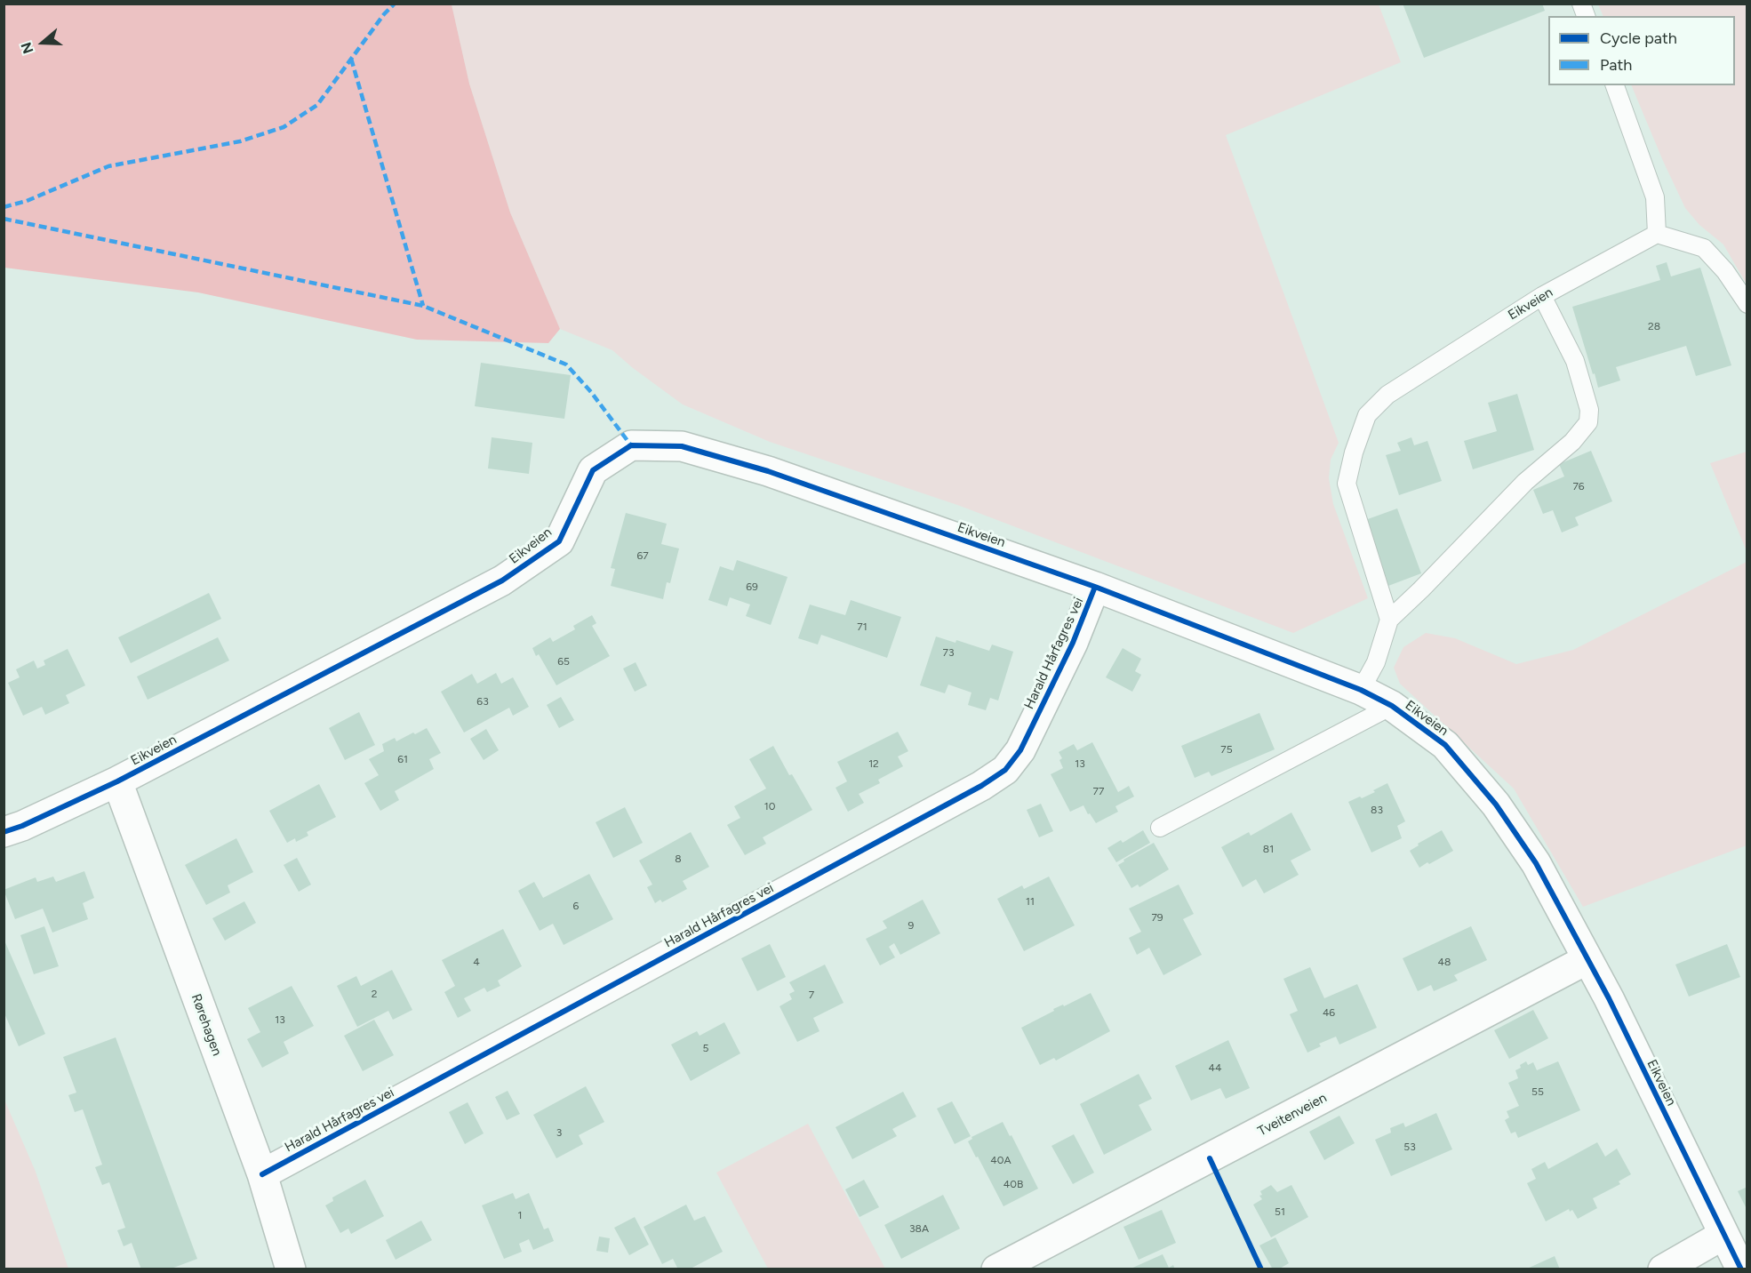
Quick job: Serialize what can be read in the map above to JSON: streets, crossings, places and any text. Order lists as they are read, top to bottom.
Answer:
{
  "streets": {
    "street": [
      "Eikveien",
      "Harald Hårfagres vei",
      "Rørehagen",
      "Tveitenveien"
    ]
  },
  "crossings": [
    ["Eikveien", "Harald Hårfagres vei"],
    ["Eikveien", "Rørehagen"],
    ["Eikveien", "Tveitenveien"],
    ["Harald Hårfagres vei", "Rørehagen"]
  ],
  "house_numbers": [
    "28",
    "76",
    "67",
    "69",
    "71",
    "73",
    "65",
    "63",
    "75",
    "61",
    "12",
    "13",
    "77",
    "10",
    "83",
    "81",
    "8",
    "11",
    "6",
    "79",
    "9",
    "4",
    "48",
    "2",
    "7",
    "46",
    "13",
    "5",
    "44",
    "55",
    "3",
    "53",
    "40A",
    "40B",
    "51",
    "1",
    "38A"
  ],
  "legend": ["Cycle path", "Path"],
  "north": "left"
}
